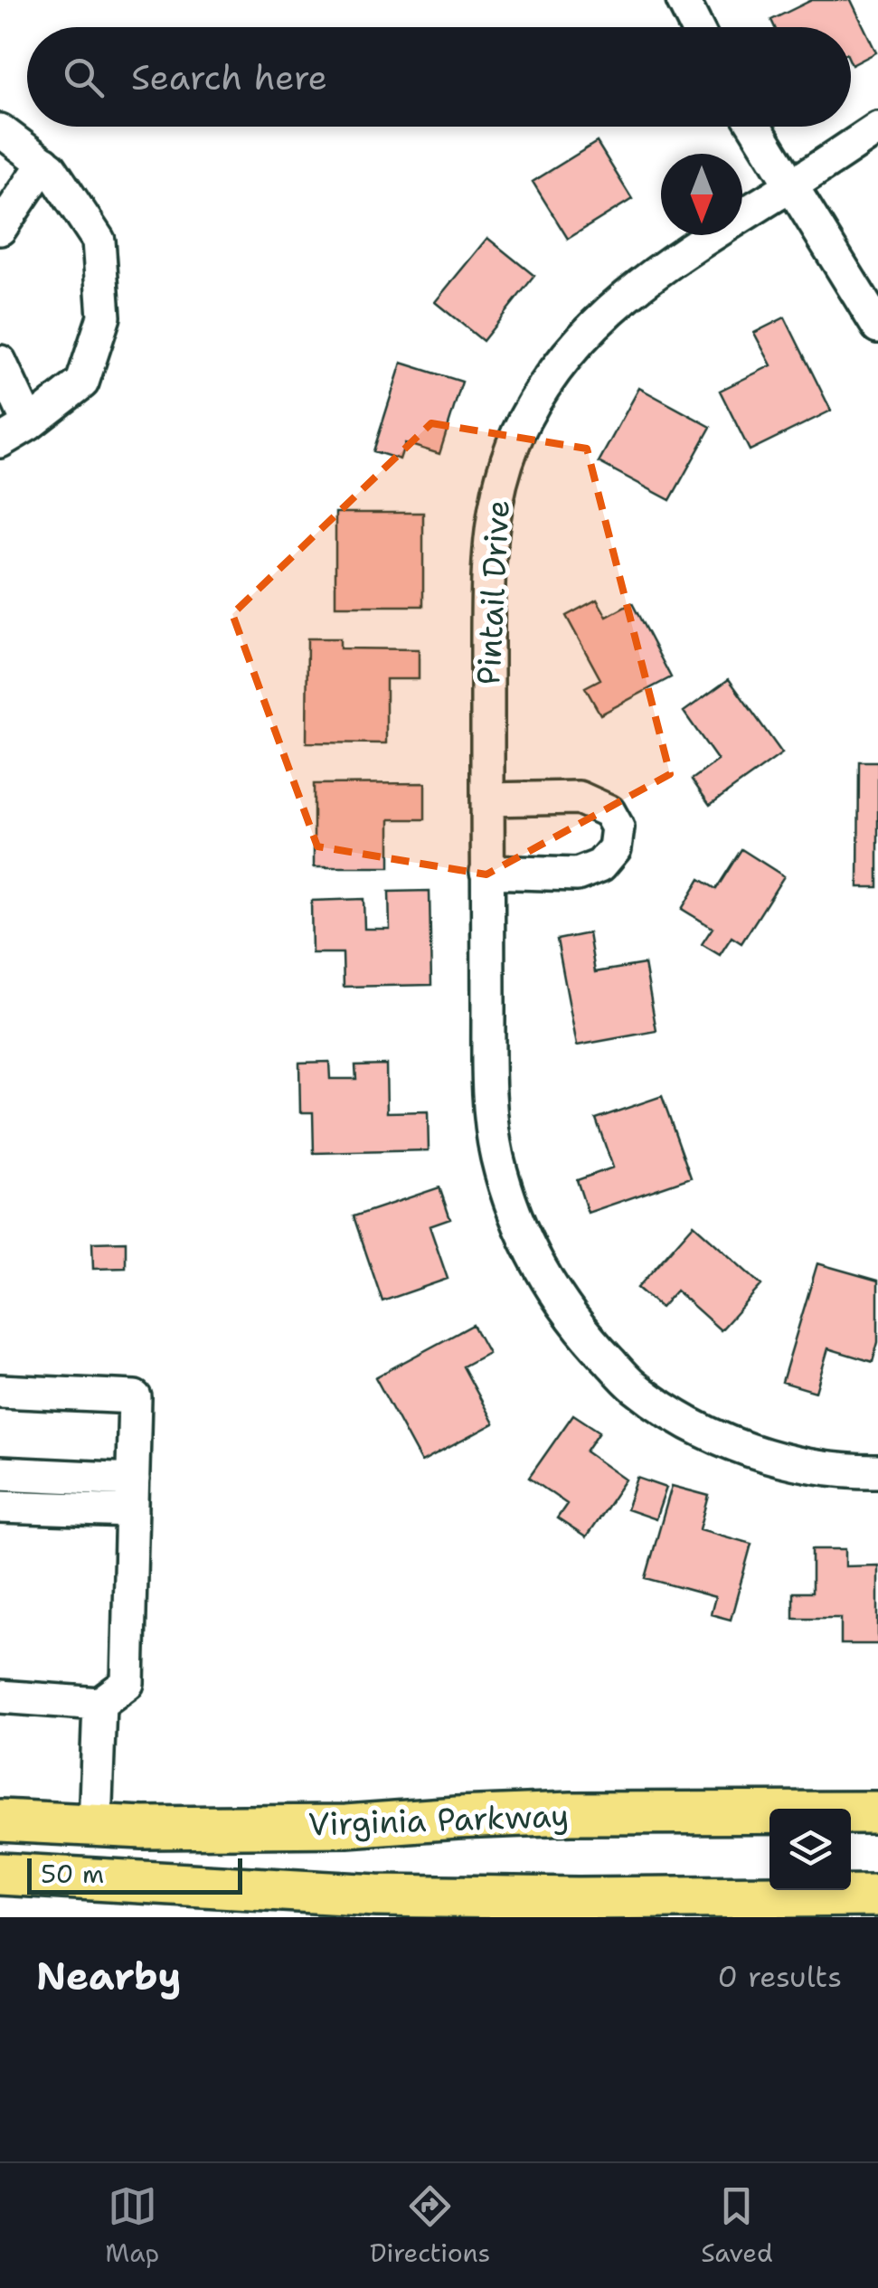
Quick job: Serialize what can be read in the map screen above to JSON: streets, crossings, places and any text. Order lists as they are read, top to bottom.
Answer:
{
  "streets": {
    "main road": ["Virginia Parkway"],
    "street": ["Pintail Drive"]
  },
  "scale_bar": "50 m",
  "north": "bottom",
  "page": {
    "search": "Search here",
    "scale": "50 m",
    "heading": ["Nearby", "0 results"],
    "nav": ["Map", "Directions", "Saved"]
  }
}
